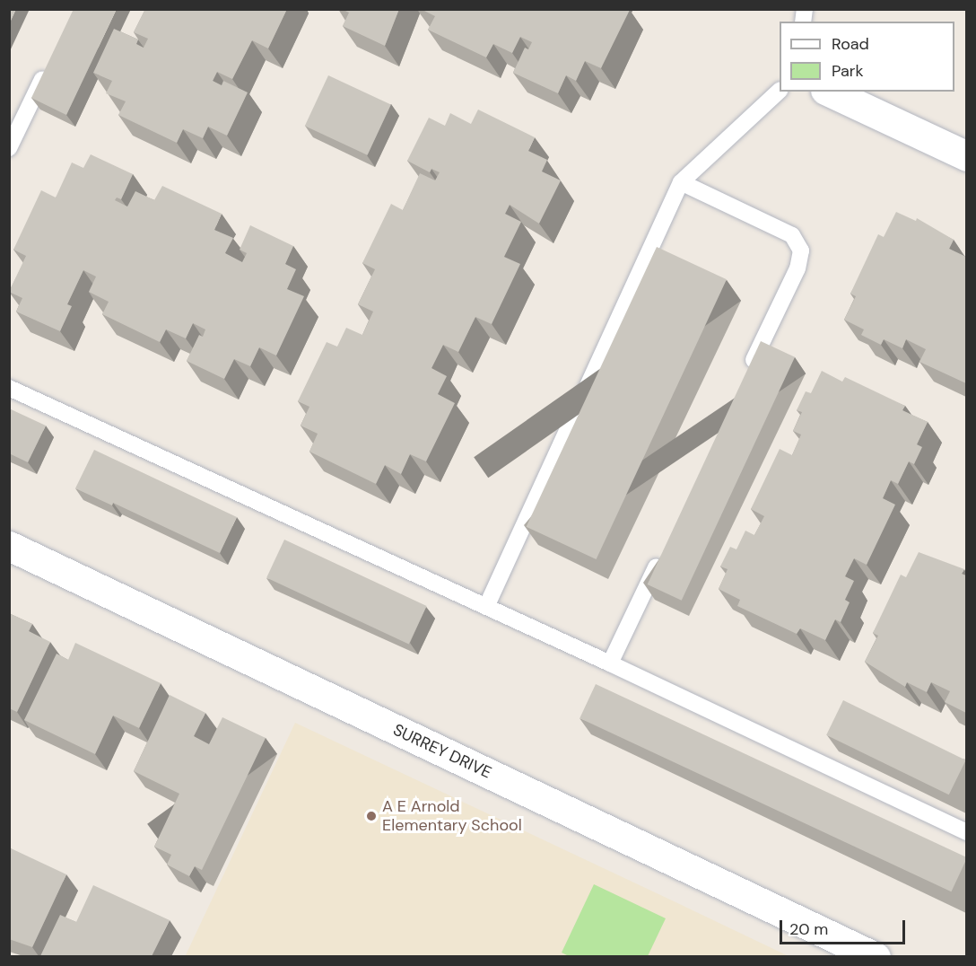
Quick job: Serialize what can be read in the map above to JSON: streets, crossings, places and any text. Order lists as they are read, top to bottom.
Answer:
{
  "streets": {
    "street": ["SURREY DRIVE"]
  },
  "places": ["A E Arnold Elementary School"],
  "legend": ["Road", "Park"],
  "scale_bar": "20 m"
}
